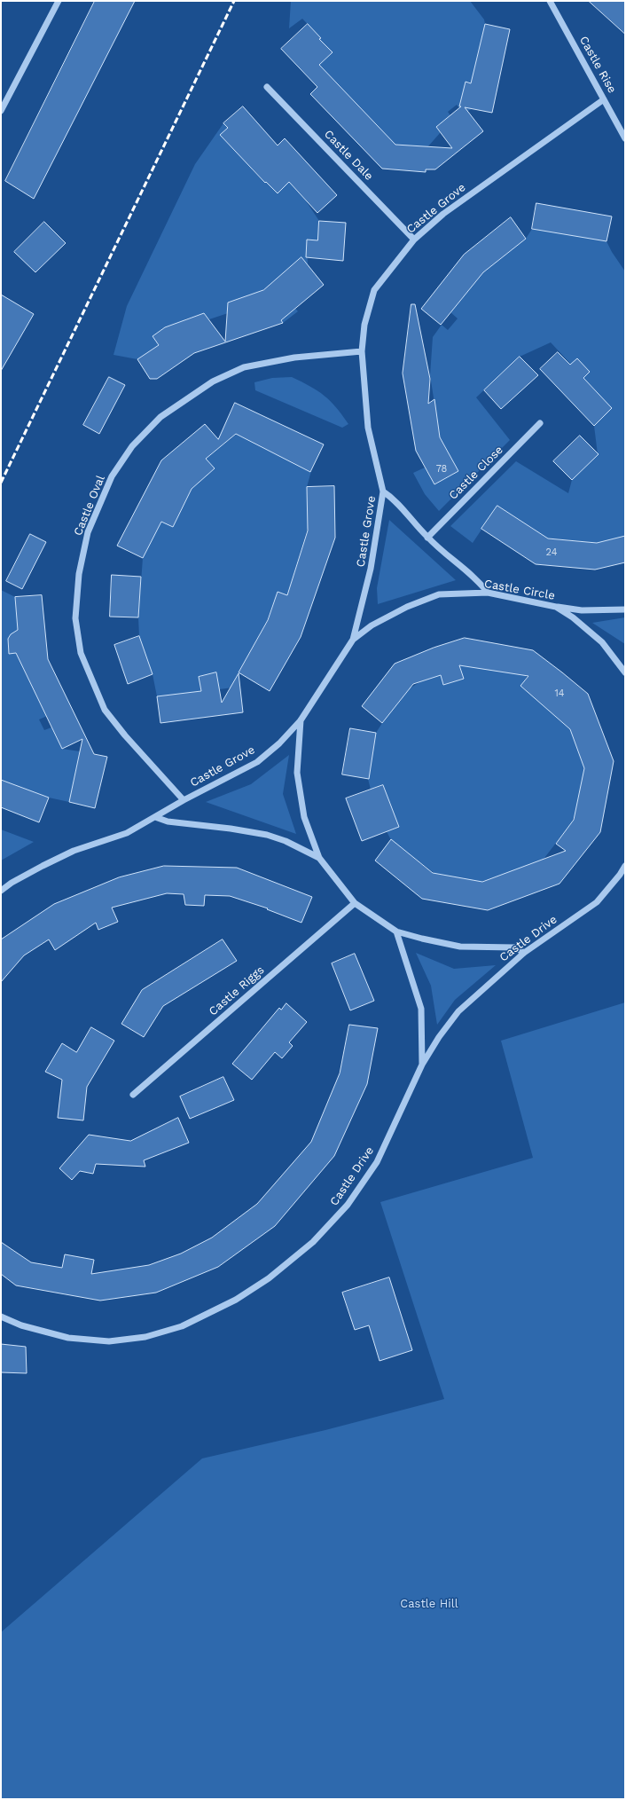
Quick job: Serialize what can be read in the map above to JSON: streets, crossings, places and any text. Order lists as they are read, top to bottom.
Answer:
{
  "streets": {
    "street": [
      "Castle Rise",
      "Castle Dale",
      "Castle Grove",
      "Castle Close",
      "Castle Oval",
      "Castle Circle",
      "Castle Drive",
      "Castle Riggs"
    ]
  },
  "crossings": [
    ["Castle Rise", "Castle Grove"],
    ["Castle Dale", "Castle Grove"],
    ["Castle Grove", "Castle Close"],
    ["Castle Grove", "Castle Oval"],
    ["Castle Grove", "Castle Circle"]
  ],
  "parks": ["Castle Hill"],
  "house_numbers": ["78", "24", "14"]
}
